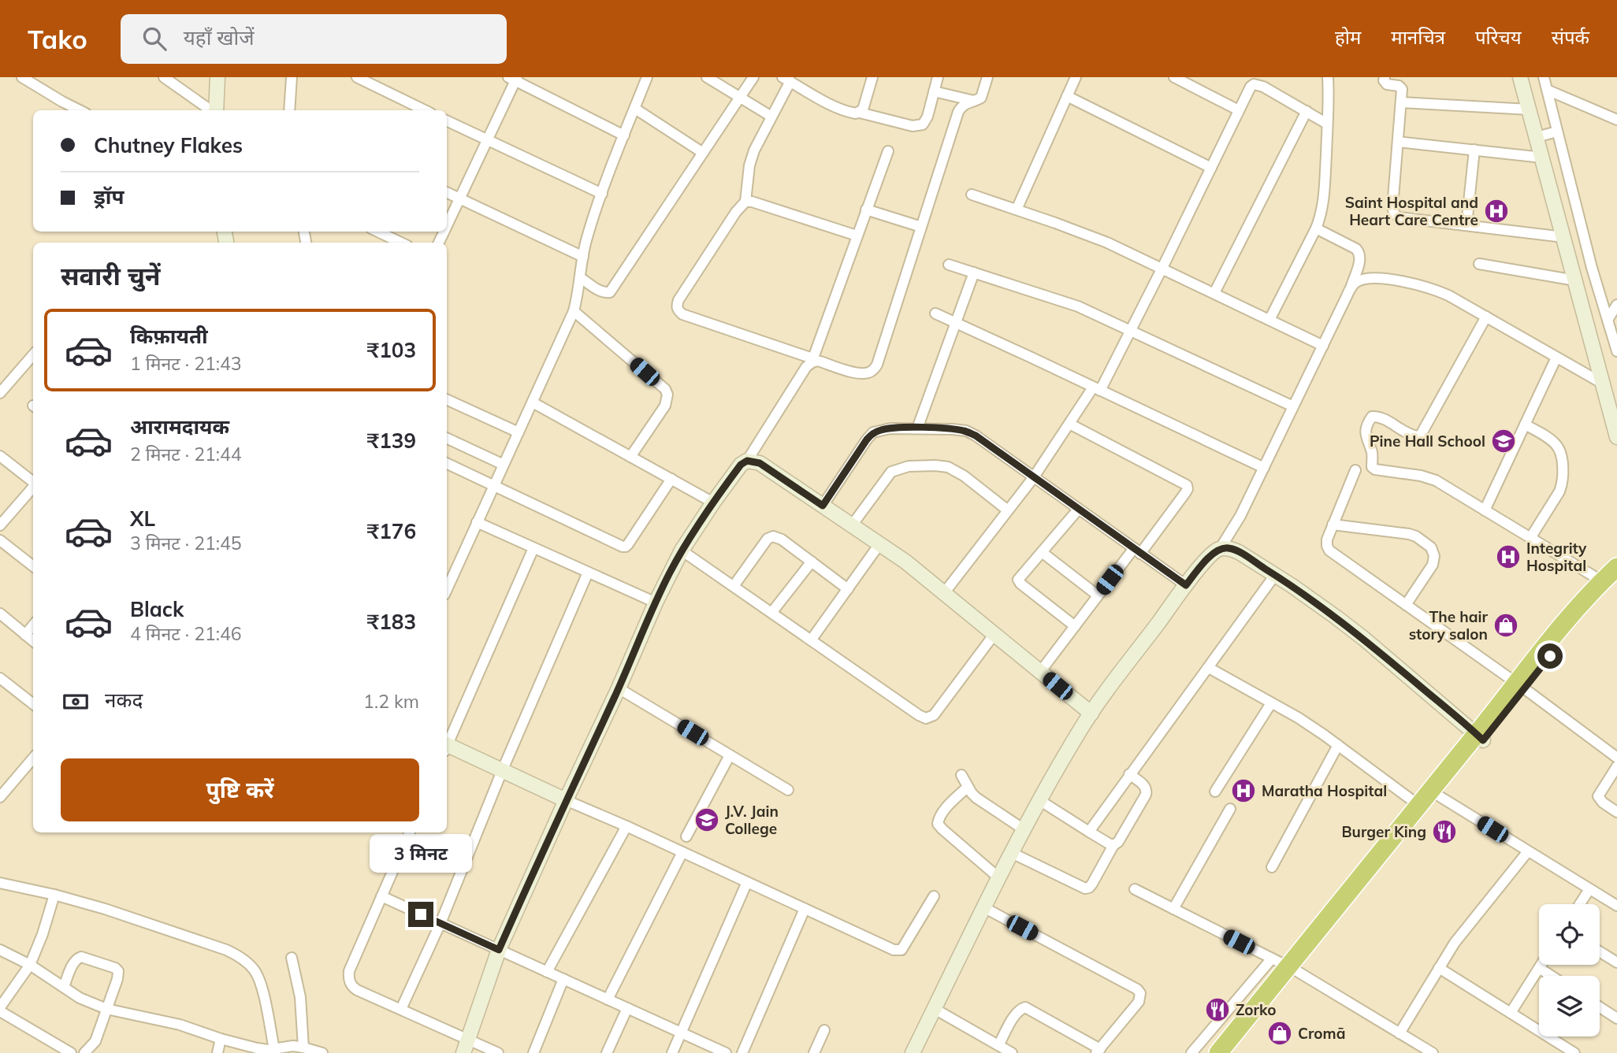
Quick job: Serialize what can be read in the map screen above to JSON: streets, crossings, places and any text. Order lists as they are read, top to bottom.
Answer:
{
  "places": {
    "hospital": ["Saint Hospital and Heart Care Centre", "Integrity Hospital", "Maratha Hospital"],
    "school or university": ["Pine Hall School", "J.V. Jain College"],
    "shop": ["The hair story salon", "Cromā"],
    "restaurant": ["Burger King", "Zorko"]
  },
  "page": {
    "header": "Tako",
    "search": "यहाँ खोजें",
    "nav": [
      "होम",
      "मानचित्र",
      "परिचय",
      "संपर्क"
    ],
    "banner": ["Chutney Flakes", "ड्रॉप"],
    "heading": "सवारी चुनें",
    "list": [
      {
        "name": "किफ़ायती",
        "note": "1 मिनट · 21:43",
        "value": "₹103"
      },
      {
        "name": "आरामदायक",
        "note": "2 मिनट · 21:44",
        "value": "₹139"
      },
      {
        "name": "XL",
        "note": "3 मिनट · 21:45",
        "value": "₹176"
      },
      {
        "name": "Black",
        "note": "4 मिनट · 21:46",
        "value": "₹183"
      }
    ],
    "pay": ["नकद", "1.2 km"],
    "buttons": "पुष्टि करें",
    "bubble": "3 मिनट"
  }
}
